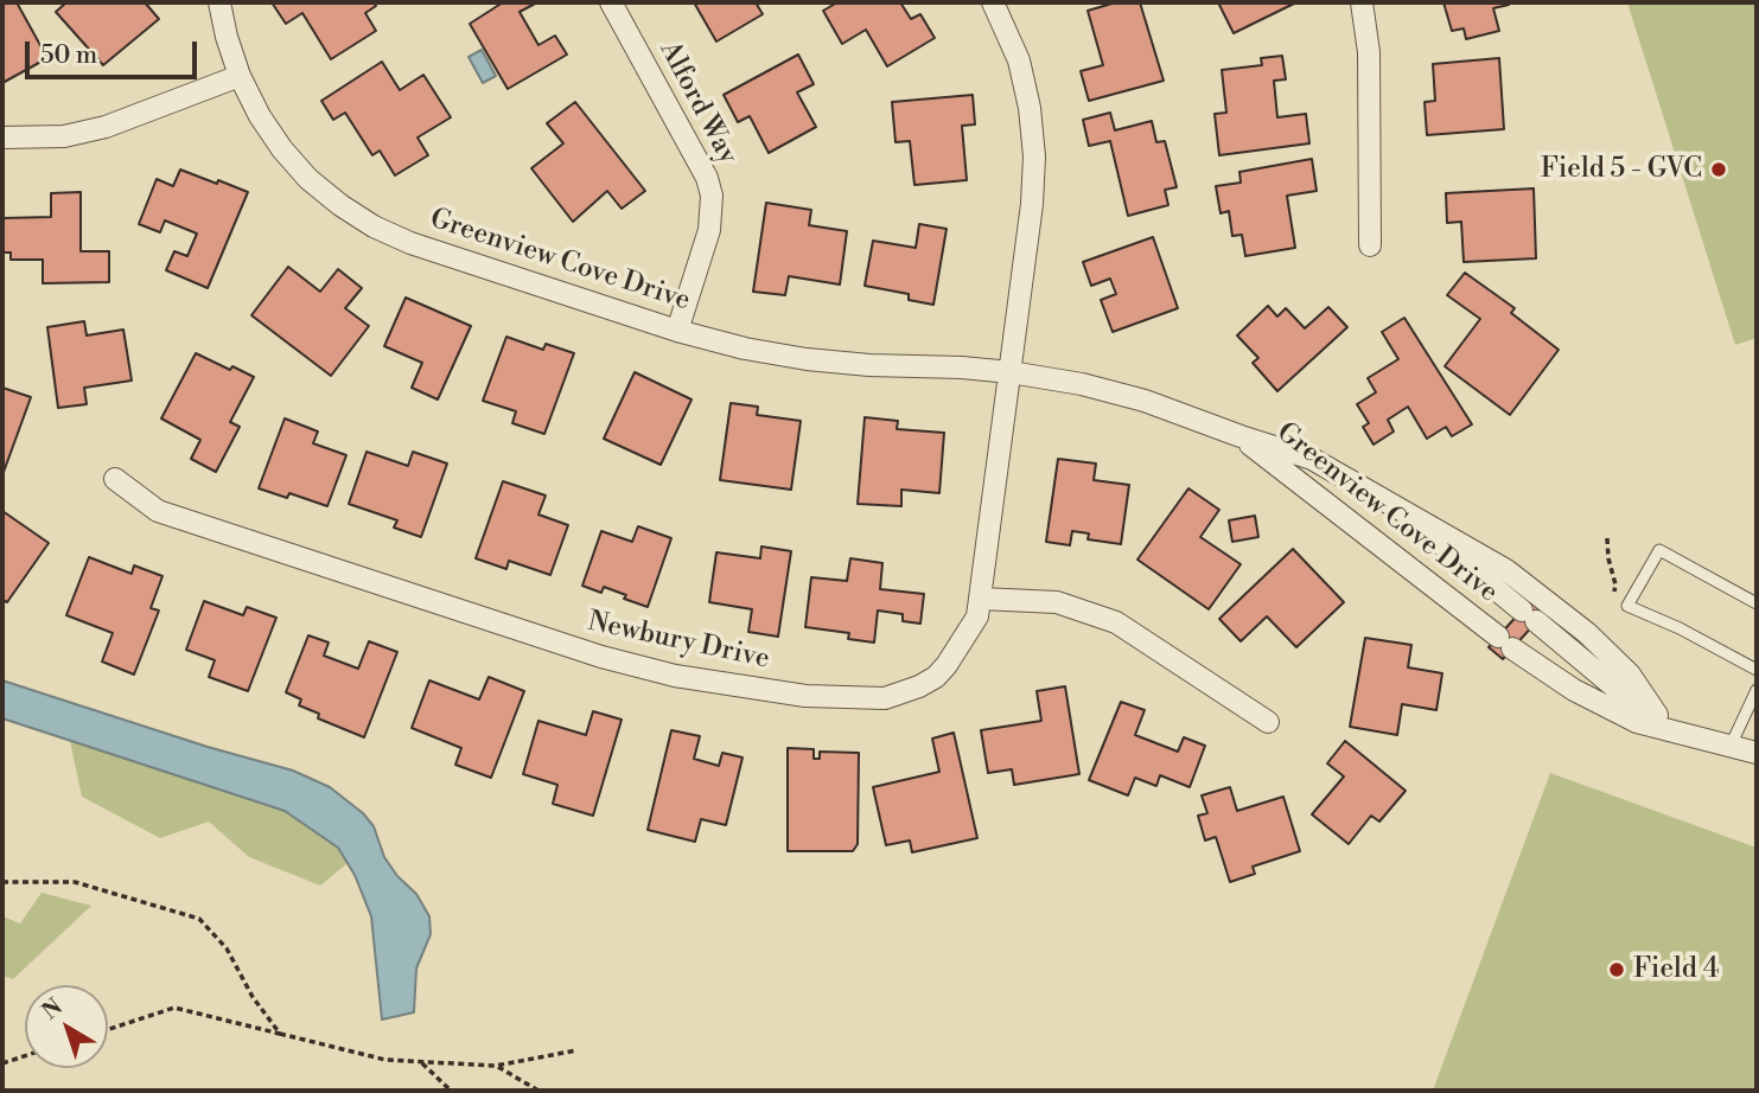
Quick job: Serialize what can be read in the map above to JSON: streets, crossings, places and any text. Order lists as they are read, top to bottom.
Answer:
{
  "streets": {
    "street": ["Alford Way", "Greenview Cove Drive", "Newbury Drive"]
  },
  "crossings": [
    ["Alford Way", "Greenview Cove Drive"],
    ["Greenview Cove Drive", "Newbury Drive"]
  ],
  "places": ["Field 5 - GVC", "Field 4"],
  "scale_bar": "50 m",
  "north": "top left"
}
